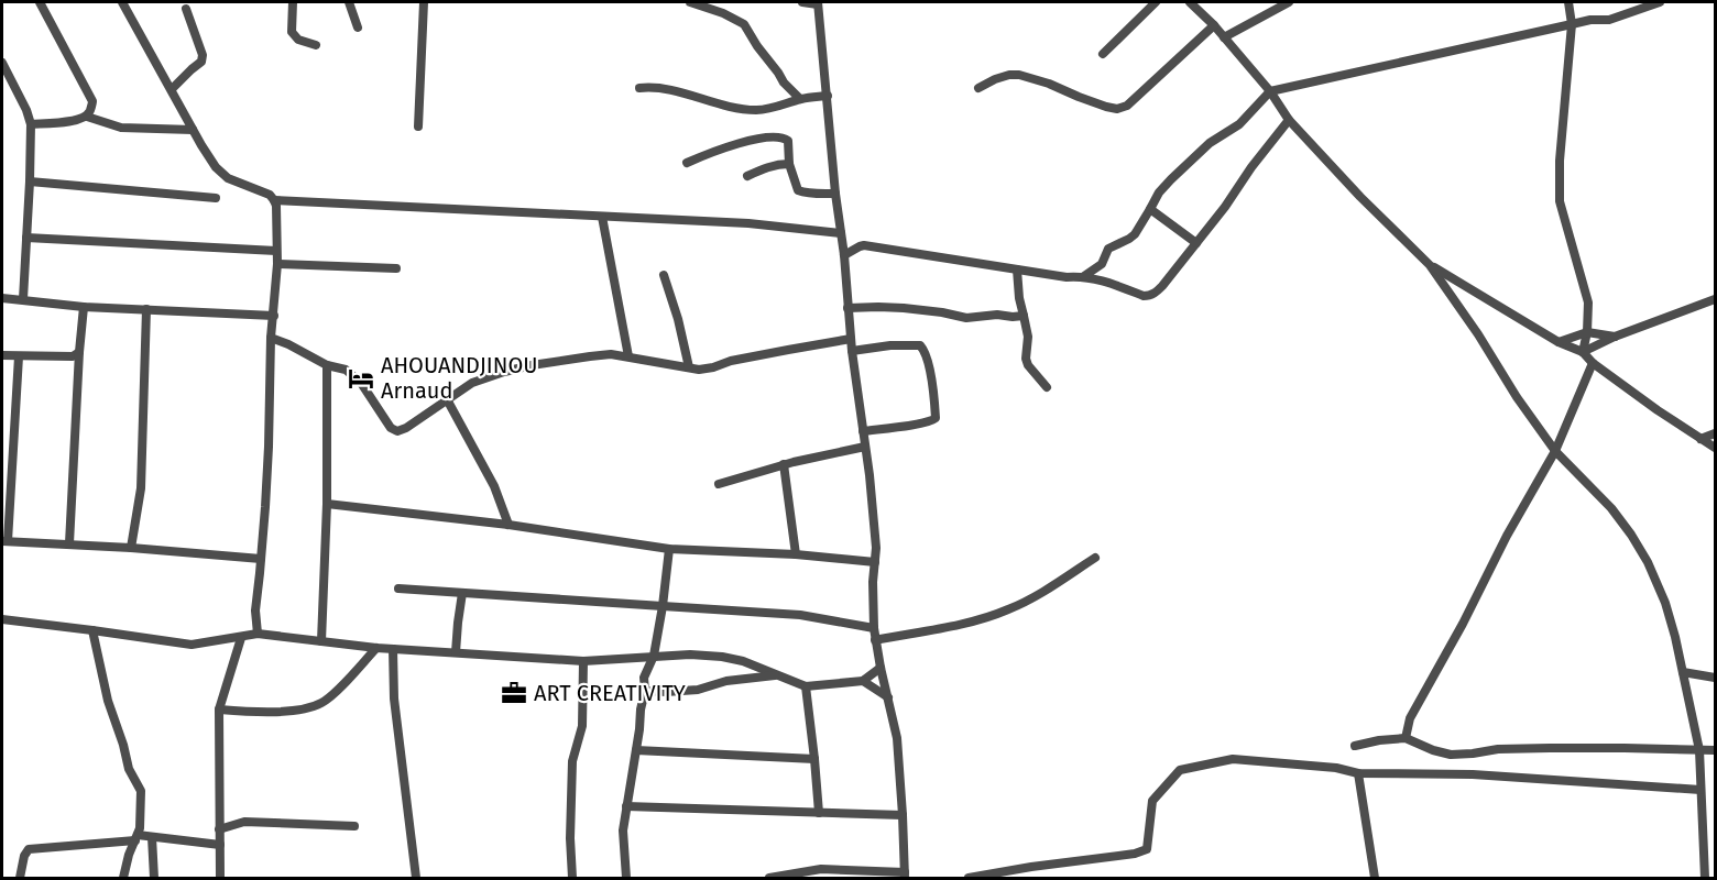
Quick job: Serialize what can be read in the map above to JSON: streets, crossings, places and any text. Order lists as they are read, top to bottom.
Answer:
{
  "places": {
    "hotel": ["AHOUANDJINOU Arnaud"],
    "office": ["ART CREATIVITY"]
  }
}
